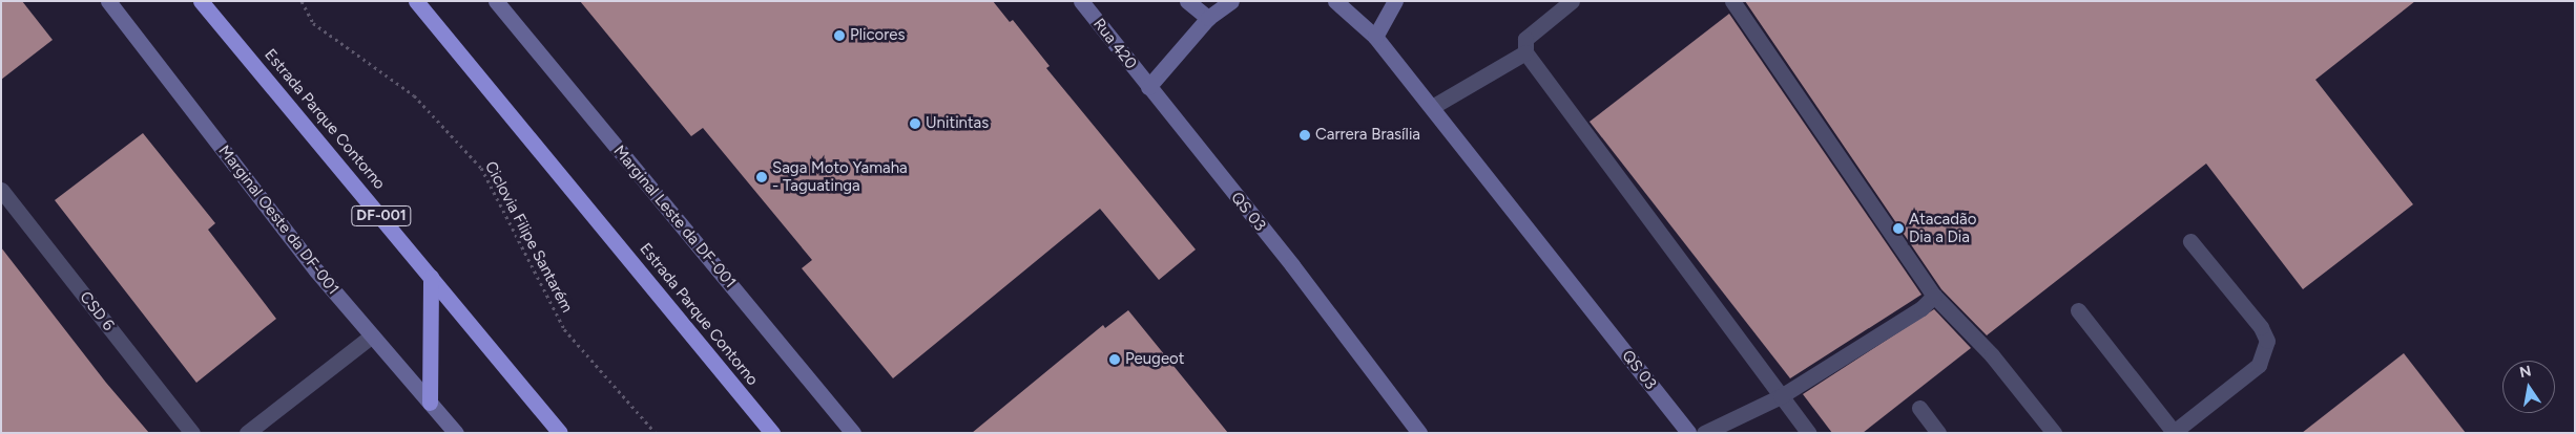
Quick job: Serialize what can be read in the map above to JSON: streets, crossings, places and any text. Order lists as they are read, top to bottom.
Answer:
{
  "streets": {
    "highway": ["Estrada Parque Contorno", "DF-001"],
    "main road": [
      "Rua 420",
      "QS 03",
      "Marginal Leste da DF-001",
      "Marginal Oeste da DF-001"
    ],
    "street": ["CSD 6"],
    "path": ["Ciclovia Filipe Santarém"]
  },
  "crossings": [
    ["Rua 420", "QS 03"]
  ],
  "places": [
    "Plicores",
    "Unitintas",
    "Carrera Brasília",
    "Saga Moto Yamaha - Taguatinga",
    "Atacadão Dia a Dia",
    "Peugeot"
  ],
  "north": "top"
}
